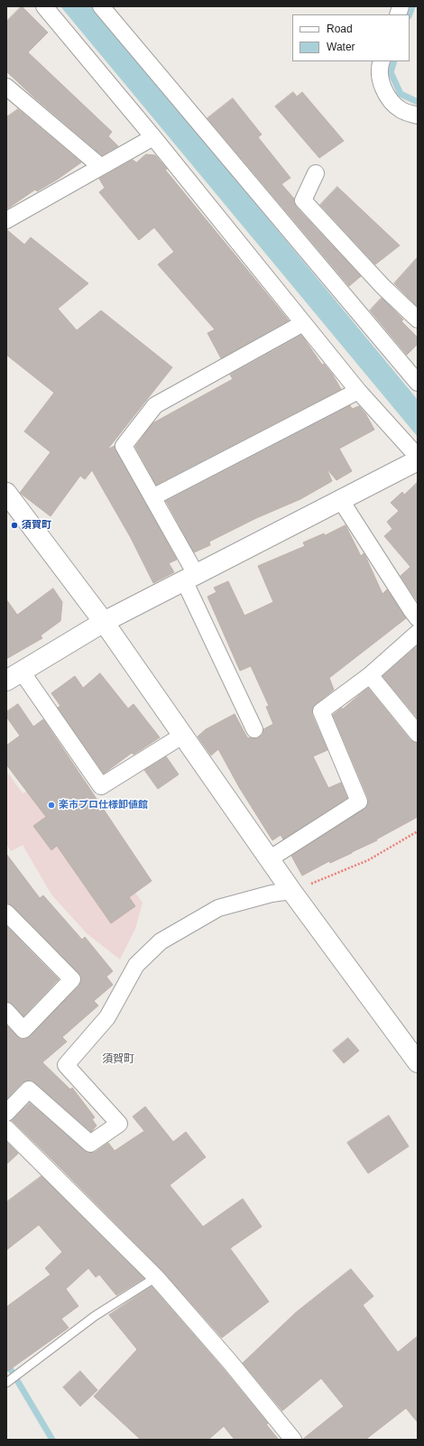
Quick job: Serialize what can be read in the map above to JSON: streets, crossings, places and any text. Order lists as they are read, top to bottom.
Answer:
{
  "districts": ["須賀町"],
  "places": ["須賀町", "楽市プロ仕様卸値館"],
  "legend": ["Road", "Water"]
}
